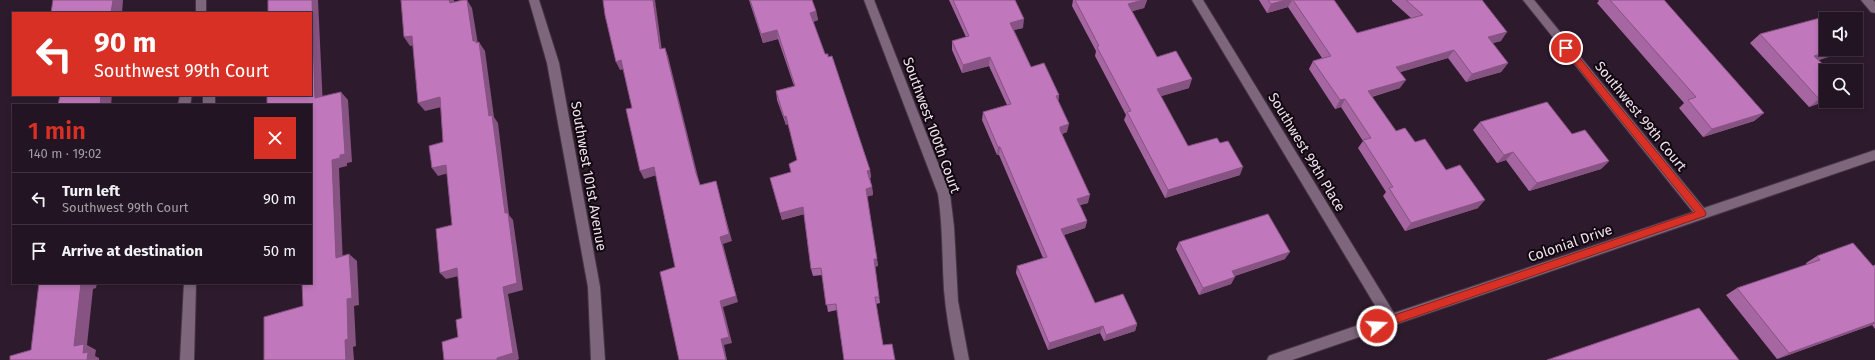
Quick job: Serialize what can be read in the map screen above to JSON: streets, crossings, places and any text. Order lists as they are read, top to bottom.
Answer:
{
  "streets": {
    "street": [
      "Southwest 99th Court",
      "Southwest 100th Court",
      "Southwest 99th Place",
      "Southwest 101st Avenue",
      "Colonial Drive"
    ]
  },
  "crossings": [
    ["Southwest 99th Court", "Colonial Drive"],
    ["Southwest 99th Place", "Colonial Drive"]
  ],
  "page": {
    "turn": ["90 m", "Southwest 99th Court"],
    "heading": ["1 min", "140 m · 19:02"],
    "list": [
      {
        "name": "Turn left",
        "note": "Southwest 99th Court",
        "value": "90 m"
      },
      {
        "name": "Arrive at destination",
        "value": "50 m"
      }
    ]
  }
}
